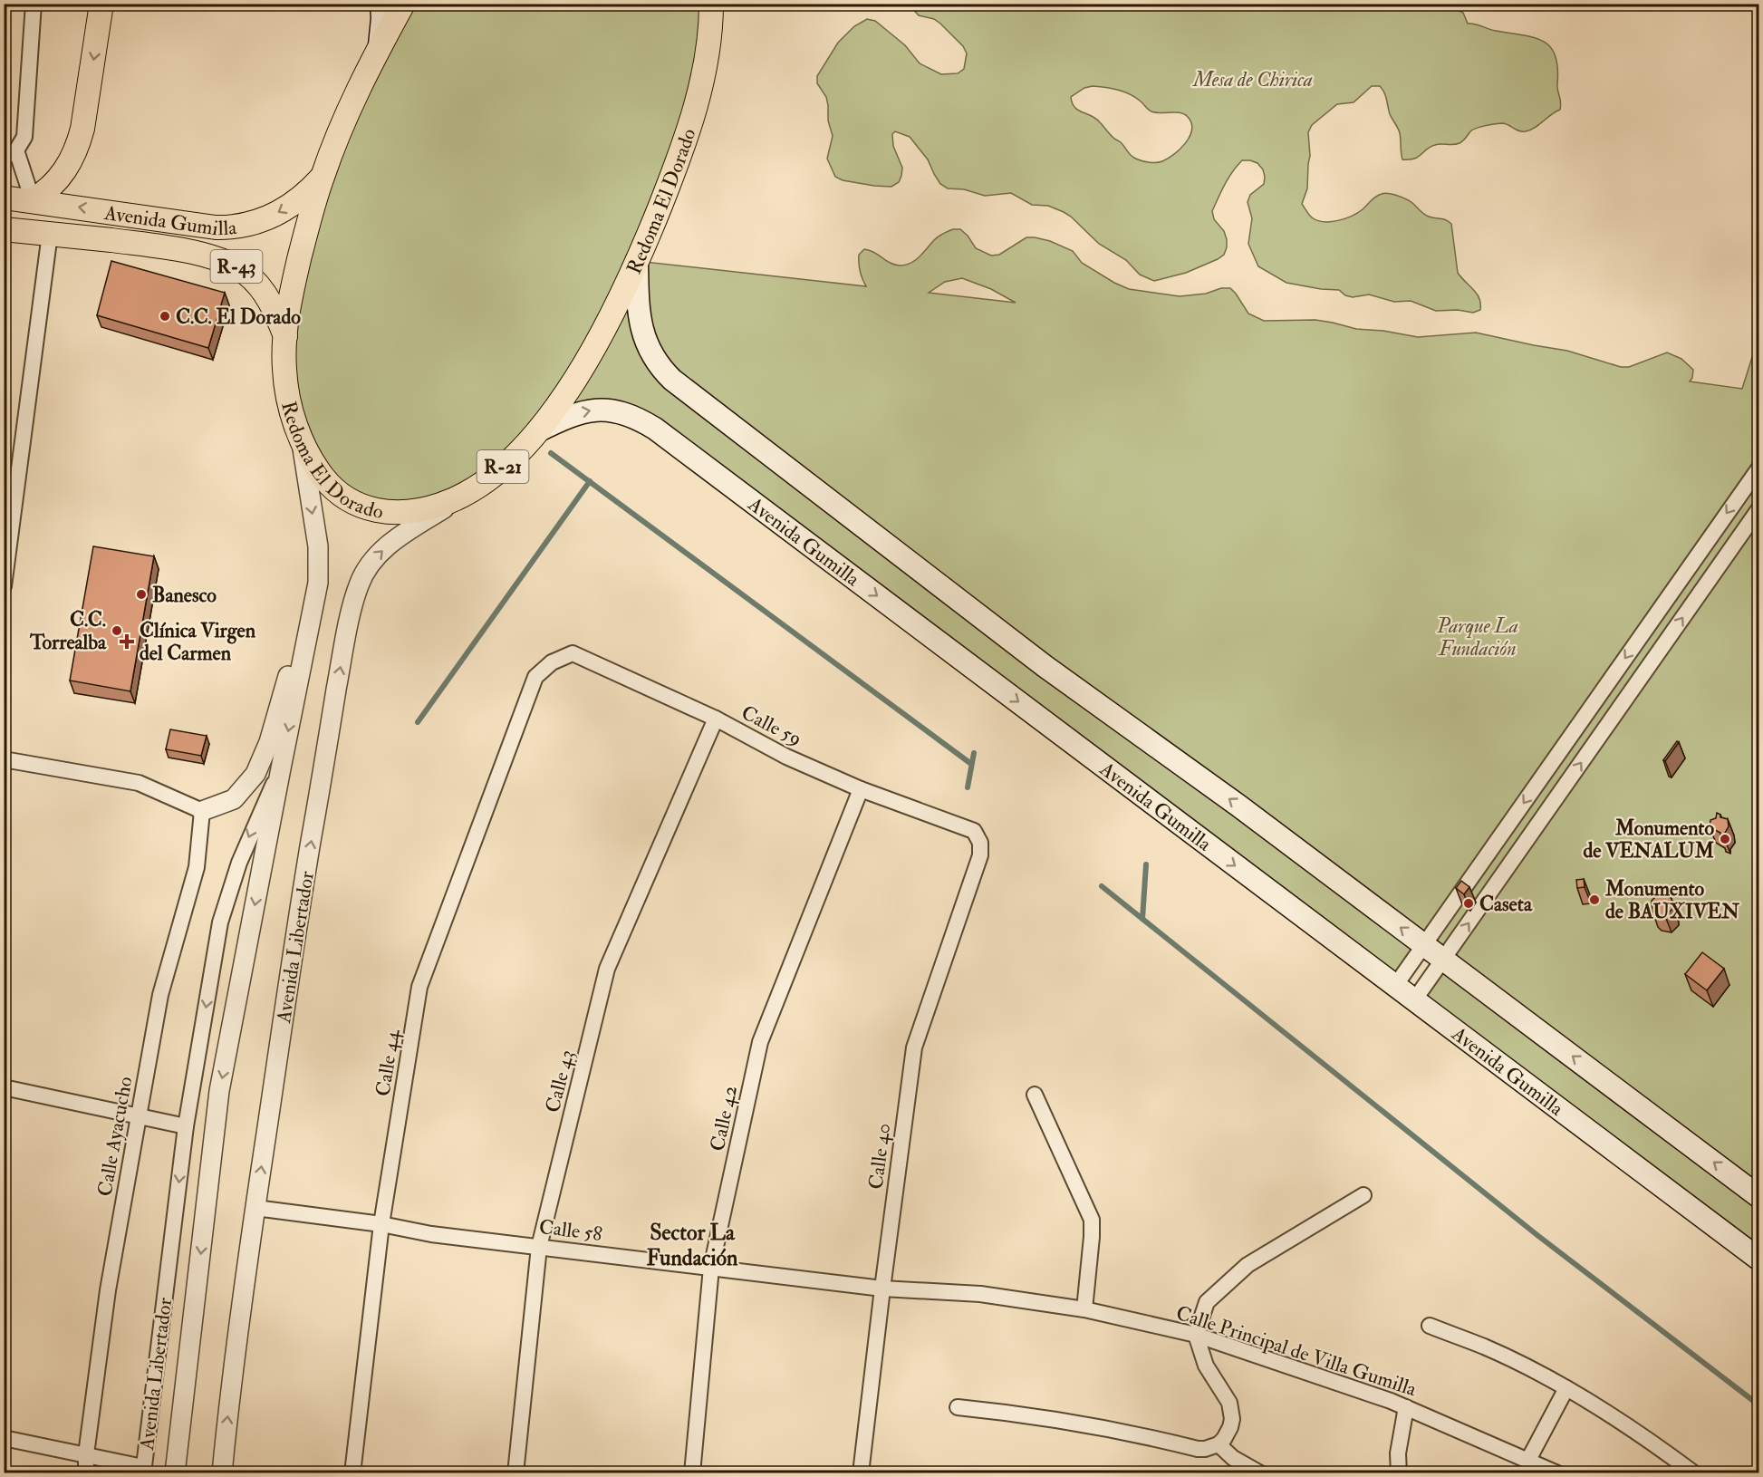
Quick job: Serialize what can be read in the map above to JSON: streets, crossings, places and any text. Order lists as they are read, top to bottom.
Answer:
{
  "streets": {
    "main road": [
      "Redoma El Dorado",
      "Avenida Gumilla",
      "R-43",
      "R-21"
    ],
    "street": [
      "Calle 59",
      "Avenida Libertador",
      "Calle 44",
      "Calle 43",
      "Calle 42",
      "Calle Ayacucho",
      "Calle 40",
      "Calle 58",
      "Calle Principal de Villa Gumilla"
    ]
  },
  "crossings": [
    ["Redoma El Dorado", "Avenida Gumilla"],
    ["Redoma El Dorado", "R-21"],
    ["Redoma El Dorado", "Avenida Libertador"],
    ["Calle 59", "Calle 44"],
    ["Calle 59", "Calle 43"],
    ["Calle 59", "Calle 42"],
    ["Calle 59", "Calle 40"],
    ["Avenida Libertador", "Calle 58"],
    ["Calle 44", "Calle 58"],
    ["Calle 43", "Calle 58"],
    ["Calle 42", "Calle 58"],
    ["Calle 40", "Calle 58"],
    ["Calle 40", "Calle Principal de Villa Gumilla"],
    ["Calle 58", "Calle Principal de Villa Gumilla"]
  ],
  "districts": ["Sector La Fundación"],
  "parks": ["Mesa de Chirica", "Parque La Fundación"],
  "places": {
    "other": [
      "C.C. El Dorado",
      "Banesco",
      "C.C. Torrealba",
      "Monumento de VENALUM",
      "Monumento de BAUXIVEN",
      "Caseta"
    ],
    "health": ["Clínica Virgen del Carmen"]
  }
}
